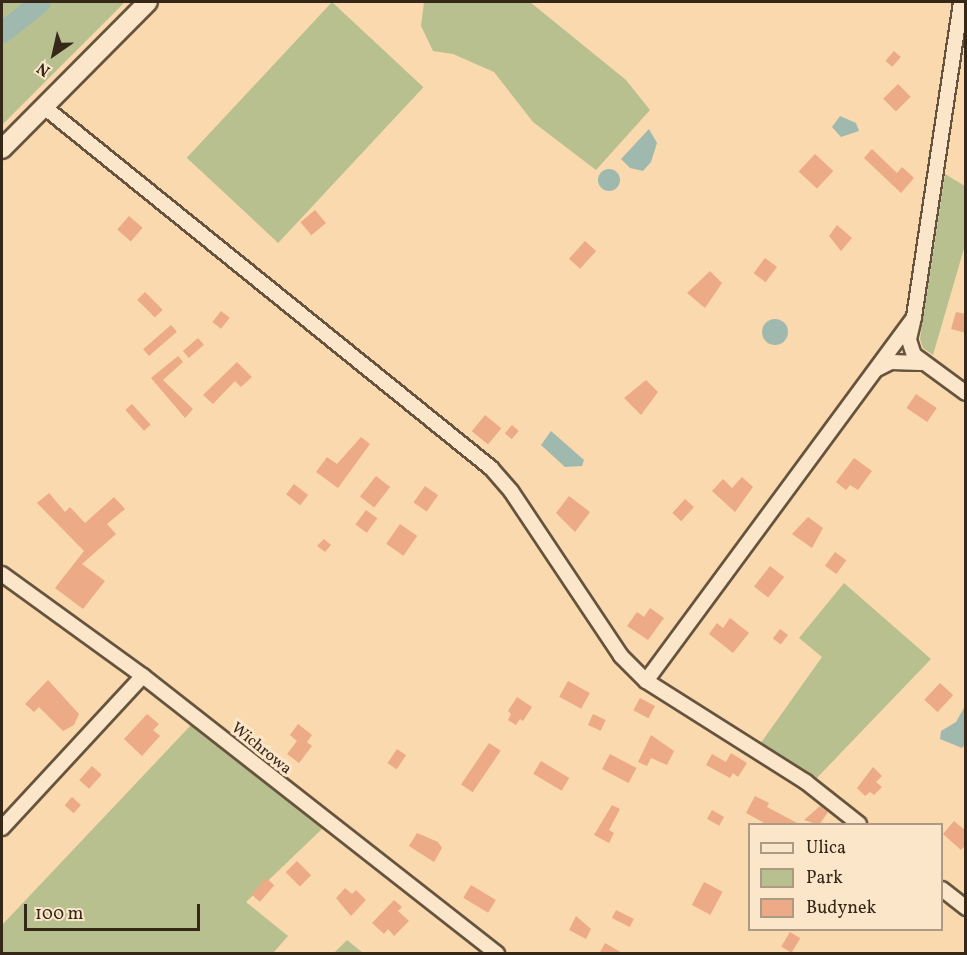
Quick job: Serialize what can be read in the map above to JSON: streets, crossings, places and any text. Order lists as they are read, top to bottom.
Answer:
{
  "streets": {
    "street": ["Wichrowa"]
  },
  "legend": ["Ulica", "Park", "Budynek"],
  "scale_bar": "100 m",
  "north": "bottom left"
}
